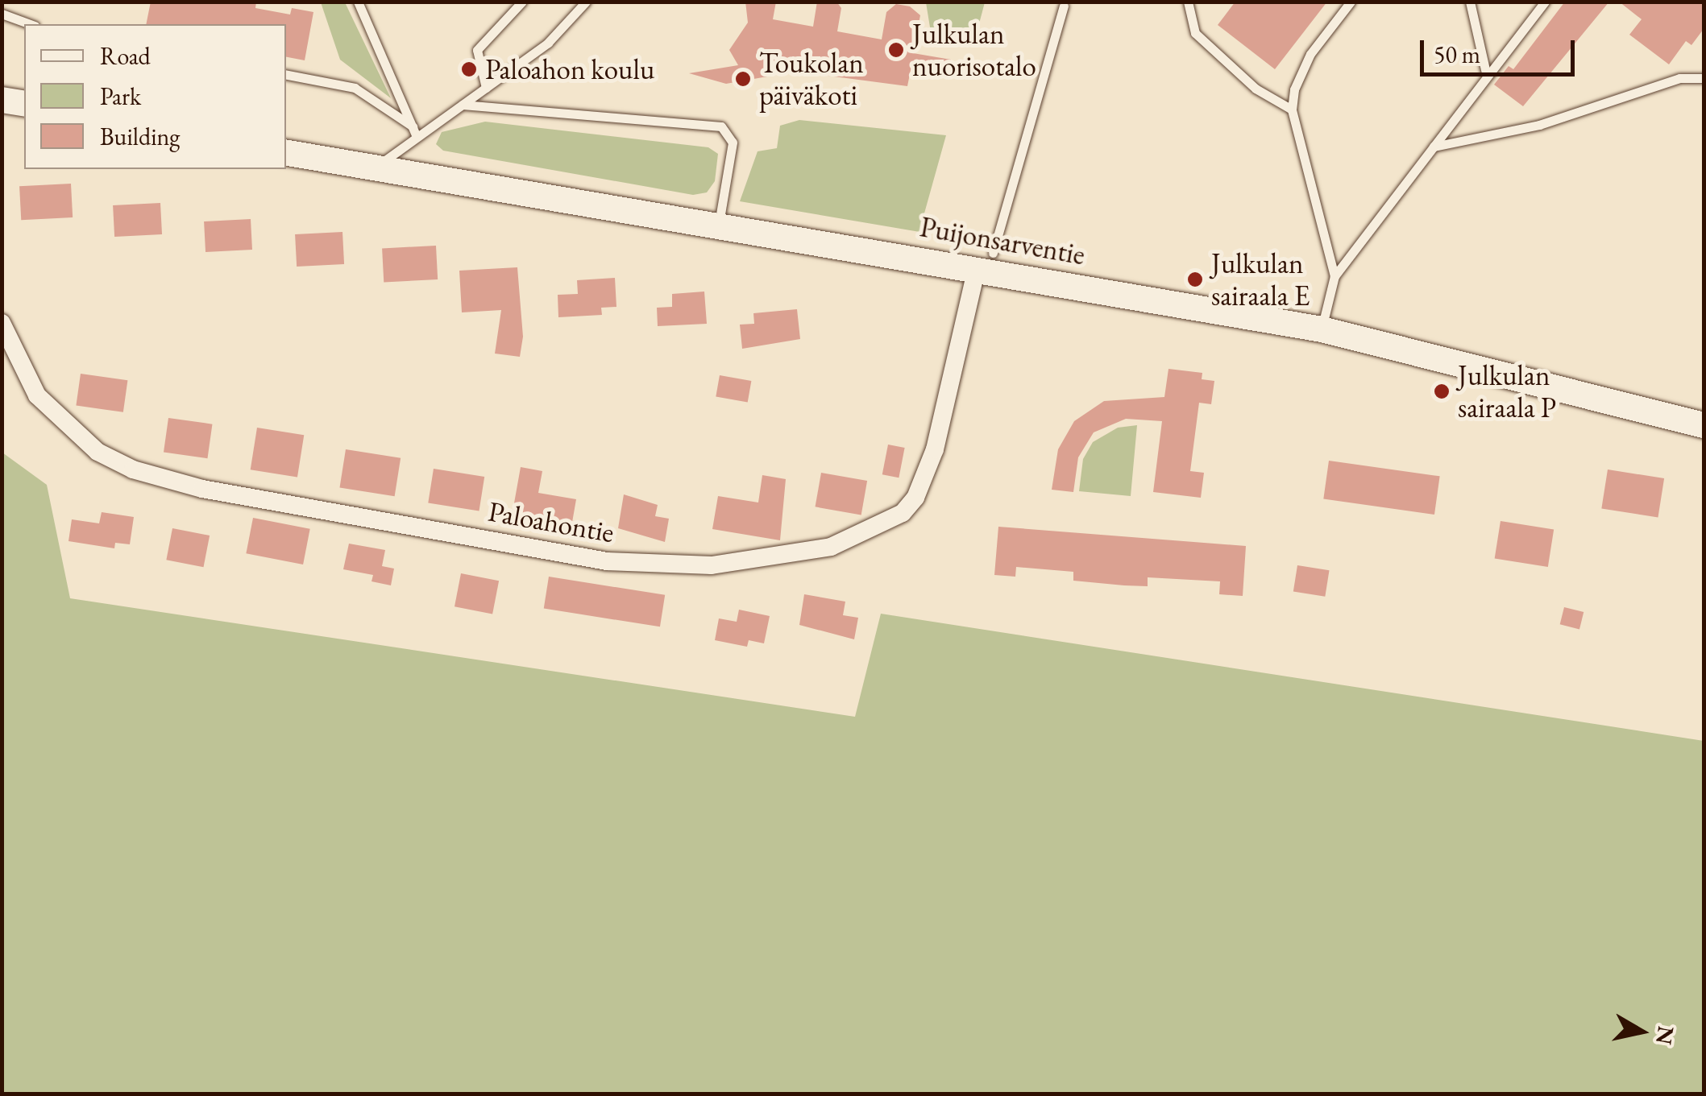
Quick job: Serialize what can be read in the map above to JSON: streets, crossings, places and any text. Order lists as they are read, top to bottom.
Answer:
{
  "streets": {
    "main road": ["Puijonsarventie"],
    "street": ["Paloahontie"]
  },
  "crossings": [
    ["Puijonsarventie", "Paloahontie"]
  ],
  "places": [
    "Julkulan nuorisotalo",
    "Paloahon koulu",
    "Toukolan päiväkoti",
    "Julkulan sairaala E",
    "Julkulan sairaala P"
  ],
  "legend": ["Road", "Park", "Building"],
  "scale_bar": "50 m",
  "north": "right"
}
